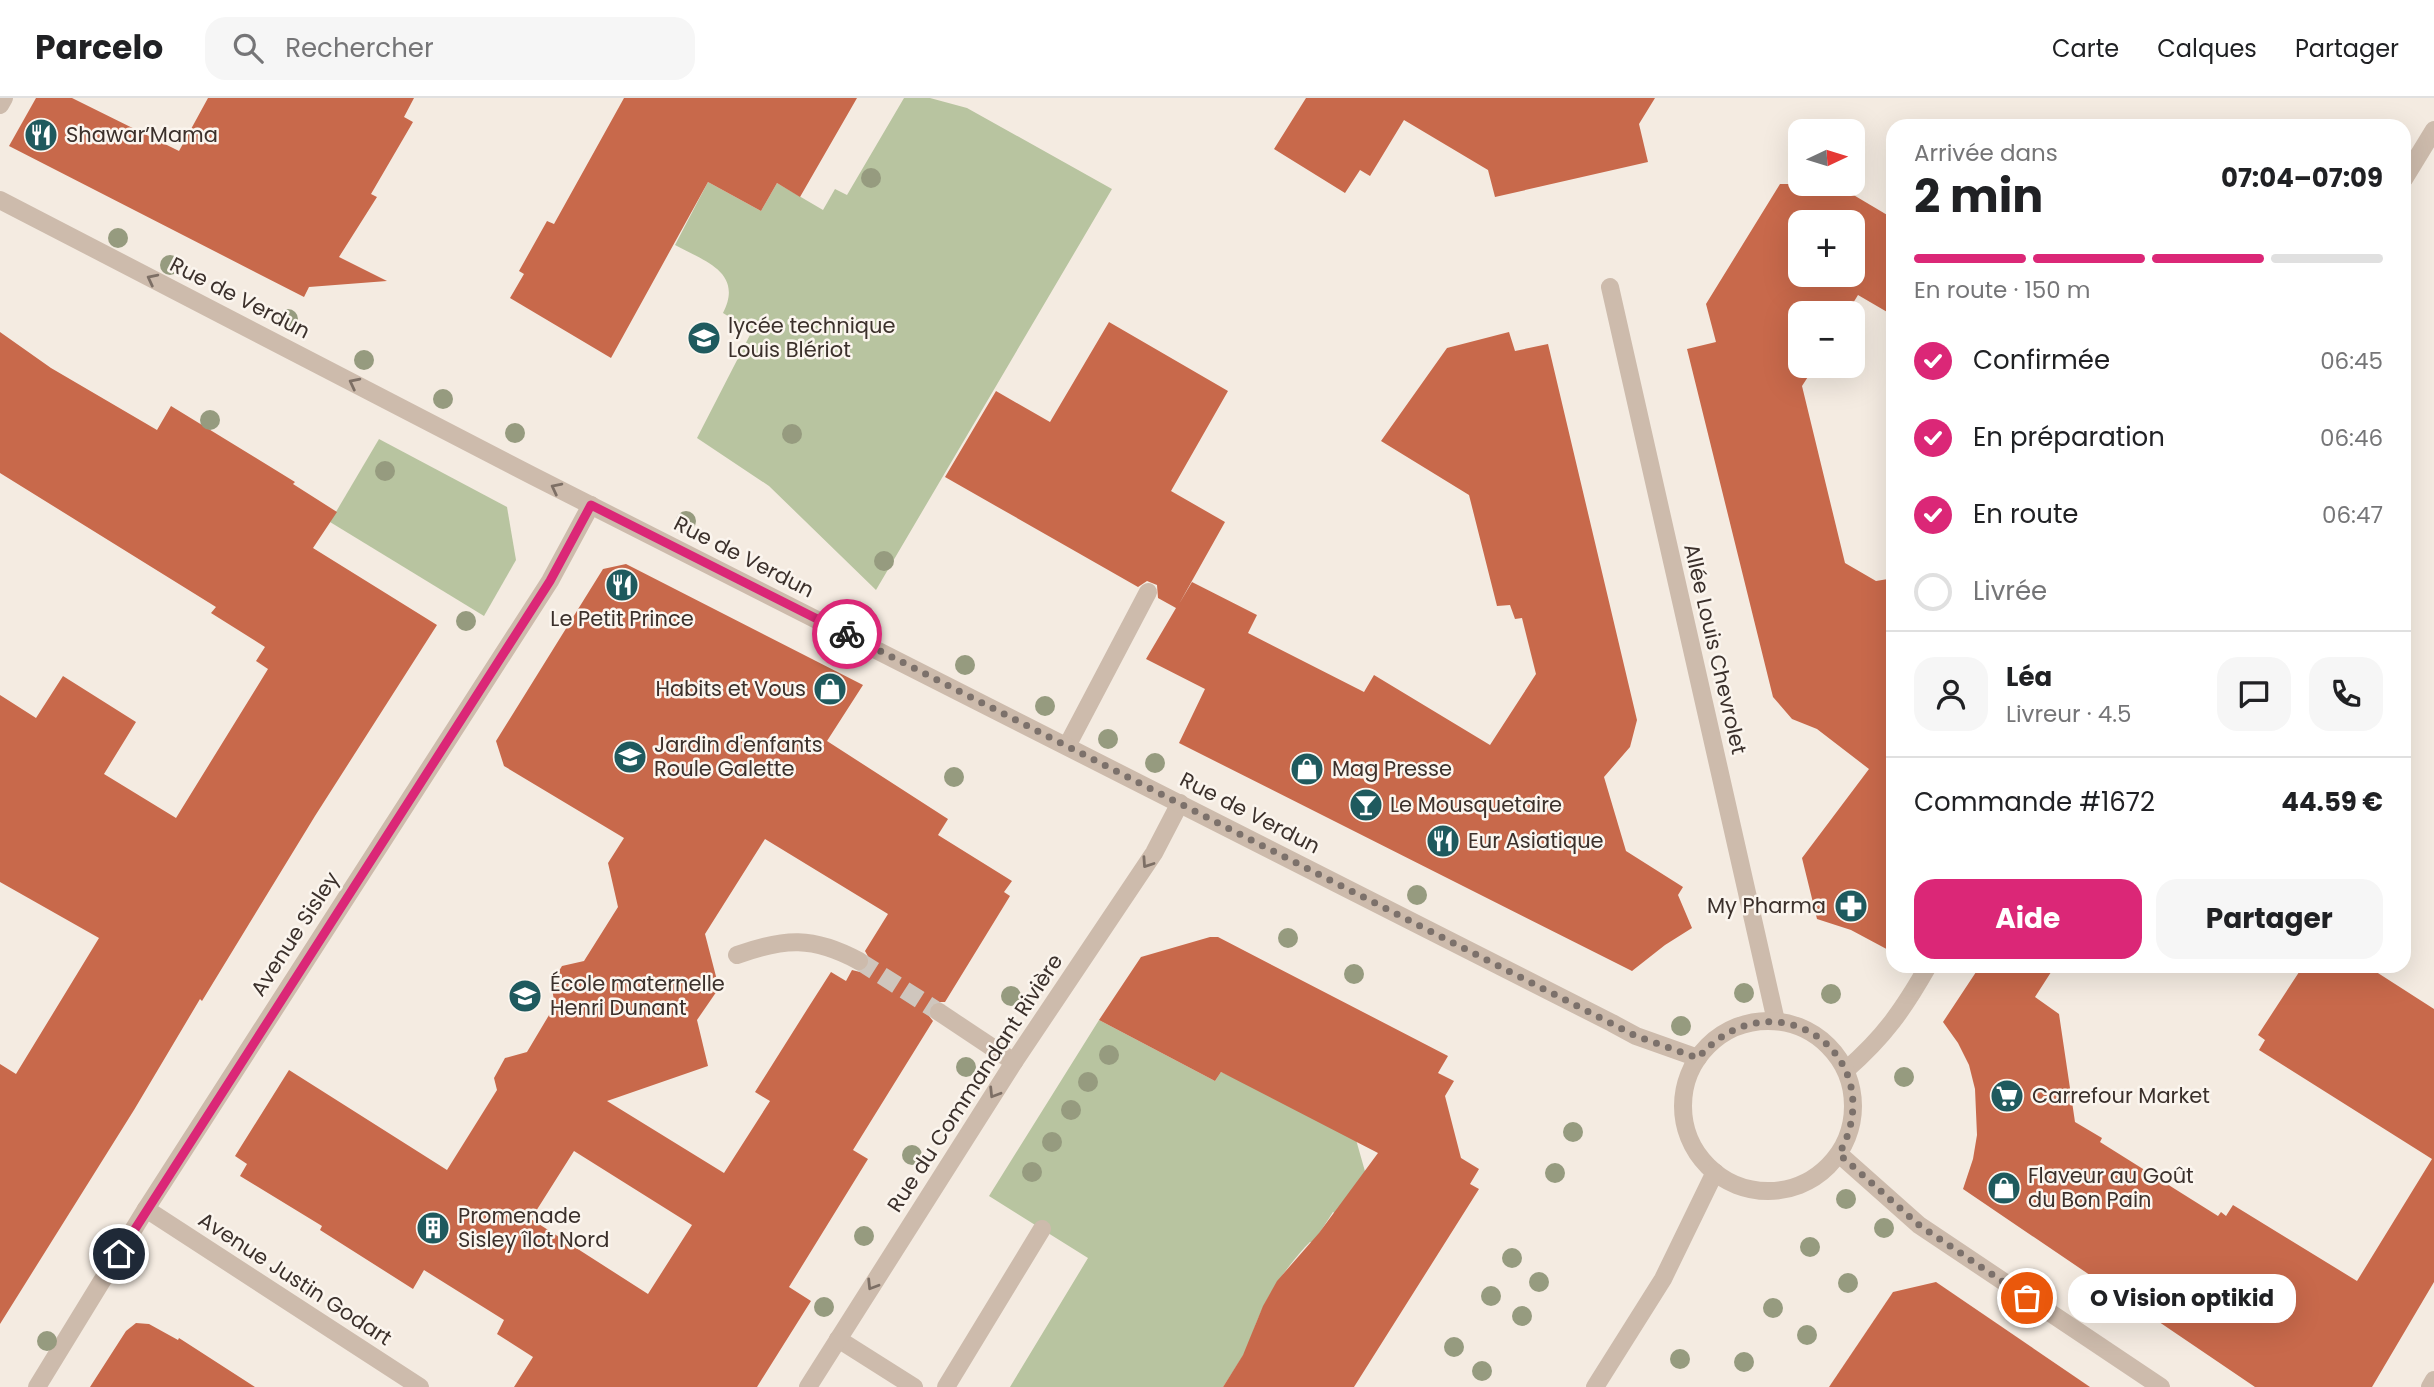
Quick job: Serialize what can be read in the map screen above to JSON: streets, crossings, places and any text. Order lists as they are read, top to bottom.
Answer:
{
  "streets": {
    "street": [
      "Rue de Verdun",
      "Allée Louis Chevrolet",
      "Avenue Sisley",
      "Rue du Commandant Rivière",
      "Avenue Justin Godart"
    ]
  },
  "crossings": [
    ["Rue de Verdun", "Allée Louis Chevrolet"],
    ["Rue de Verdun", "Avenue Sisley"],
    ["Rue de Verdun", "Rue du Commandant Rivière"],
    ["Avenue Sisley", "Avenue Justin Godart"]
  ],
  "one_way": ["Rue du Commandant Rivière"],
  "places": {
    "restaurant": ["Shawar’Mama", "Le Petit Prince", "Eur Asiatique"],
    "school or university": ["lycée technique Louis Blériot", "Jardin d'enfants Roule Galette", "École maternelle Henri Dunant"],
    "shop": ["Habits et Vous", "Mag Presse", "Flaveur au Goût du Bon Pain"],
    "bar": ["Le Mousquetaire"],
    "pharmacy": ["My Pharma"],
    "supermarket": ["Carrefour Market"],
    "building": ["Promenade Sisley îlot Nord"],
    "other": ["O Vision optikid"]
  },
  "north": "right",
  "page": {
    "header": "Parcelo",
    "search": "Rechercher",
    "nav": ["Carte", "Calques", "Partager"],
    "map_buttons": ["+", "−"],
    "heading": ["2 min", "Arrivée dans", "07:04–07:09"],
    "panel": [
      "Léa",
      "Livreur · 4.5",
      "Commande #1672",
      "44.59 €"
    ],
    "bar": "En route · 150 m",
    "list": [
      ["Confirmée", "06:45"],
      ["En préparation", "06:46"],
      ["En route", "06:47"],
      "Livrée"
    ],
    "buttons": ["Aide", "Partager"],
    "bubble": "O Vision optikid"
  }
}
